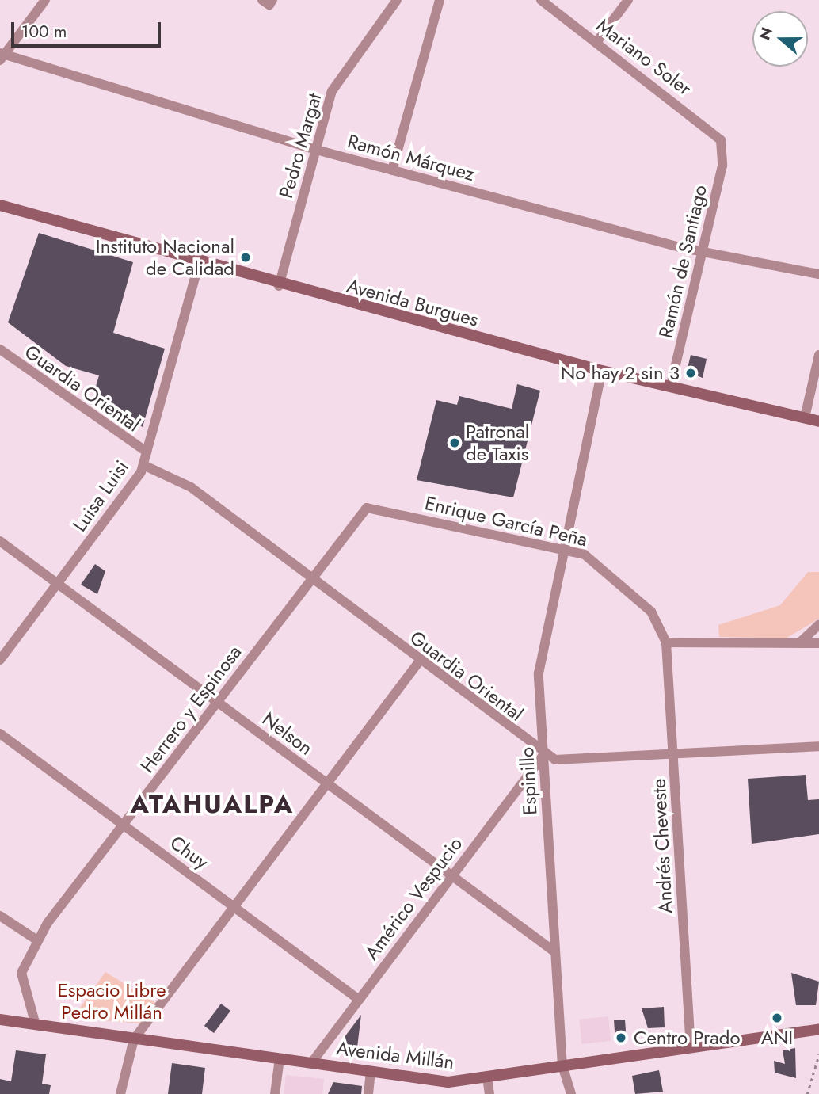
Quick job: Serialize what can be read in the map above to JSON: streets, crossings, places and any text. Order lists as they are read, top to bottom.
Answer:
{
  "streets": {
    "street": [
      "Mariano Soler",
      "Pedro Margat",
      "Ramón Márquez",
      "Ramón de Santiago",
      "Avenida Burgues",
      "Guardia Oriental",
      "Luisa Luisi",
      "Enrique García Peña",
      "Herrero y Espinosa",
      "Nelson",
      "Espinillo",
      "Andrés Cheveste",
      "Chuy",
      "Américo Vespucio",
      "Avenida Millán"
    ]
  },
  "crossings": [
    ["Mariano Soler", "Ramón de Santiago"],
    ["Pedro Margat", "Ramón Márquez"],
    ["Pedro Margat", "Avenida Burgues"],
    ["Ramón Márquez", "Ramón de Santiago"],
    ["Ramón de Santiago", "Avenida Burgues"],
    ["Avenida Burgues", "Luisa Luisi"],
    ["Avenida Burgues", "Espinillo"],
    ["Guardia Oriental", "Luisa Luisi"],
    ["Guardia Oriental", "Herrero y Espinosa"],
    ["Guardia Oriental", "Espinillo"],
    ["Guardia Oriental", "Andrés Cheveste"],
    ["Guardia Oriental", "Américo Vespucio"],
    ["Luisa Luisi", "Nelson"],
    ["Enrique García Peña", "Herrero y Espinosa"],
    ["Enrique García Peña", "Espinillo"],
    ["Enrique García Peña", "Andrés Cheveste"],
    ["Herrero y Espinosa", "Nelson"],
    ["Herrero y Espinosa", "Chuy"],
    ["Herrero y Espinosa", "Avenida Millán"],
    ["Nelson", "Espinillo"],
    ["Nelson", "Américo Vespucio"],
    ["Espinillo", "Américo Vespucio"],
    ["Espinillo", "Avenida Millán"],
    ["Andrés Cheveste", "Avenida Millán"],
    ["Chuy", "Américo Vespucio"],
    ["Américo Vespucio", "Avenida Millán"]
  ],
  "districts": ["ATAHUALPA"],
  "parks": ["Espacio Libre Pedro Millán"],
  "places": [
    "Instituto Nacional de Calidad",
    "No hay 2 sin 3",
    "Patronal de Taxis",
    "ANI",
    "Centro Prado"
  ],
  "scale_bar": "100 m",
  "north": "left"
}
